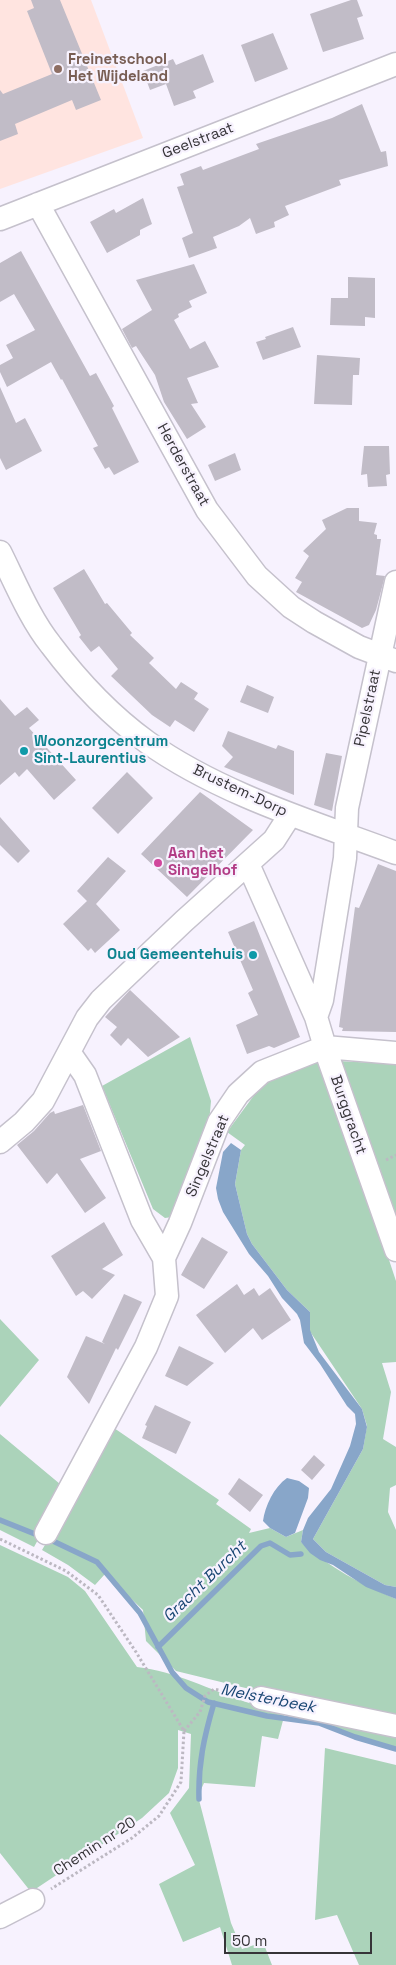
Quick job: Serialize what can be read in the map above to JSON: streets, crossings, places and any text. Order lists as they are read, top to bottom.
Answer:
{
  "streets": {
    "street": [
      "Geelstraat",
      "Herderstraat",
      "Pipelstraat",
      "Brustem-Dorp",
      "Burggracht",
      "Singelstraat"
    ],
    "path": ["Chemin nr 20"]
  },
  "crossings": [
    ["Geelstraat", "Herderstraat"],
    ["Herderstraat", "Pipelstraat"],
    ["Pipelstraat", "Brustem-Dorp"],
    ["Burggracht", "Singelstraat"]
  ],
  "water": ["Gracht Burcht", "Melsterbeek"],
  "places": [
    "Freinetschool Het Wijdeland",
    "Woonzorgcentrum Sint-Laurentius",
    "Aan het Singelhof",
    "Oud Gemeentehuis"
  ],
  "scale_bar": "50 m"
}
